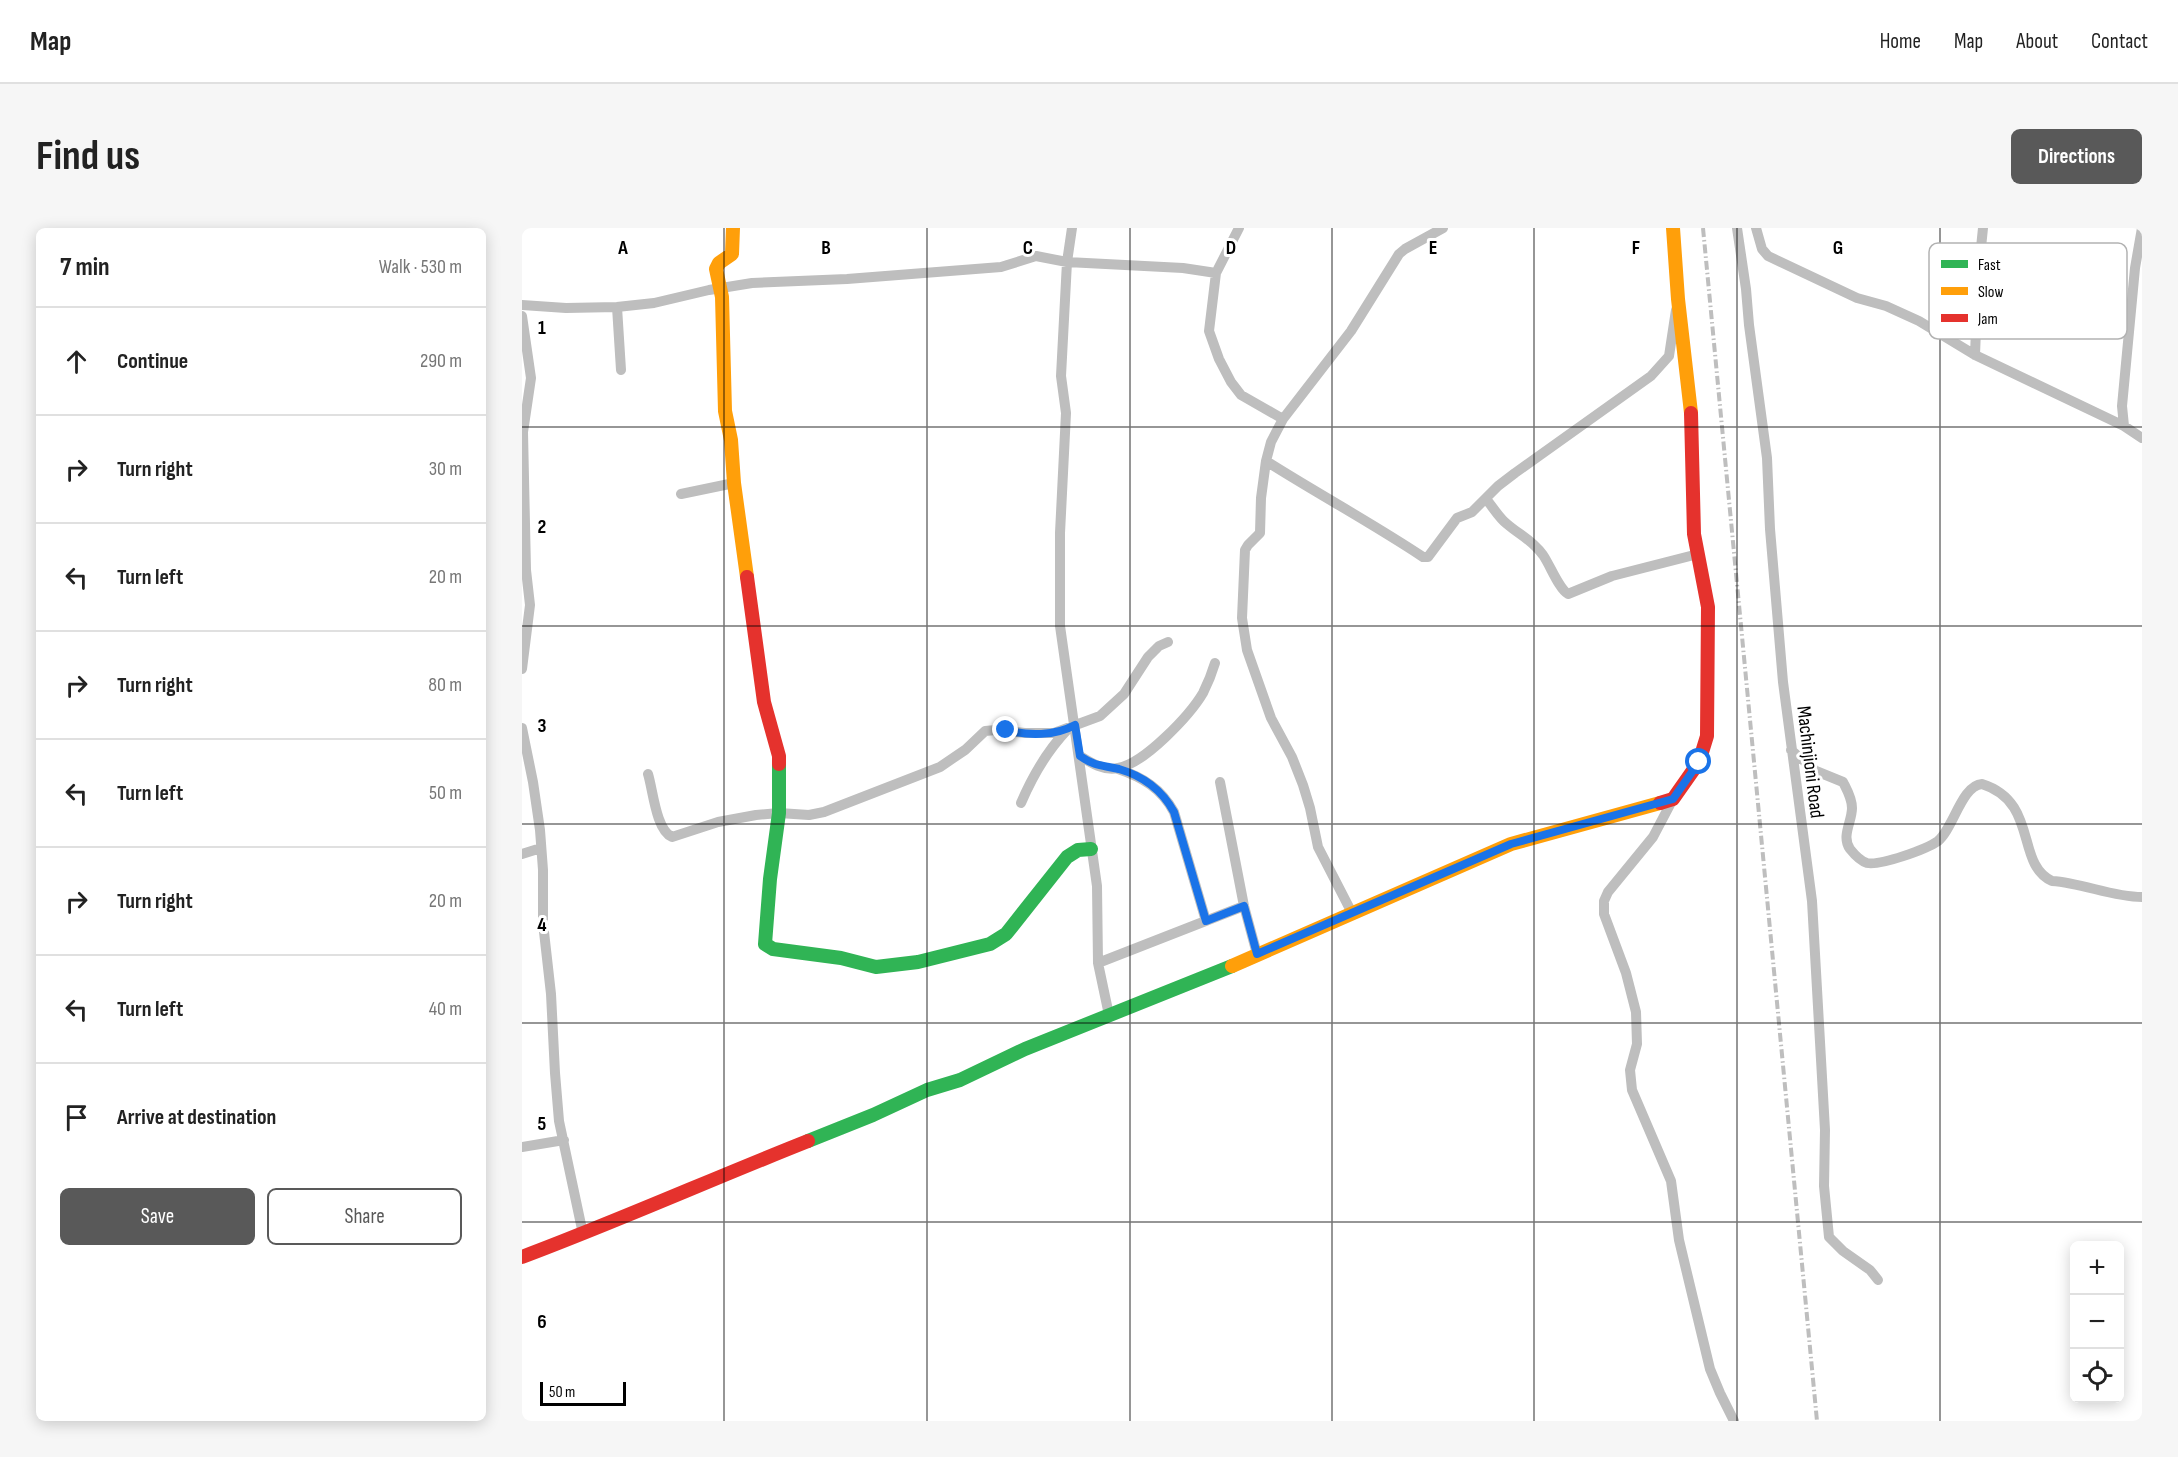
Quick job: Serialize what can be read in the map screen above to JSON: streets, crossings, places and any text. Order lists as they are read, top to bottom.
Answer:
{
  "streets": {
    "street": ["Machinjioni Road"]
  },
  "legend": ["Fast", "Slow", "Jam"],
  "scale_bar": "50 m",
  "page": {
    "header": "Map",
    "nav": [
      "Home",
      "Map",
      "About",
      "Contact"
    ],
    "buttons": [
      "Directions",
      ["Save", "Share"]
    ],
    "title": "Find us",
    "heading": ["7 min", "Walk · 530 m"],
    "list": [
      ["Continue", "290 m"],
      ["Turn right", "30 m"],
      ["Turn left", "20 m"],
      ["Turn right", "80 m"],
      ["Turn left", "50 m"],
      ["Turn right", "20 m"],
      ["Turn left", "40 m"],
      "Arrive at destination"
    ],
    "map_buttons": ["+", "−"],
    "scale": "50 m"
  },
  "grid": {
    "columns": [
      "A",
      "B",
      "C",
      "D",
      "E",
      "F",
      "G"
    ],
    "rows": [
      "1",
      "2",
      "3",
      "4",
      "5",
      "6"
    ]
  }
}
